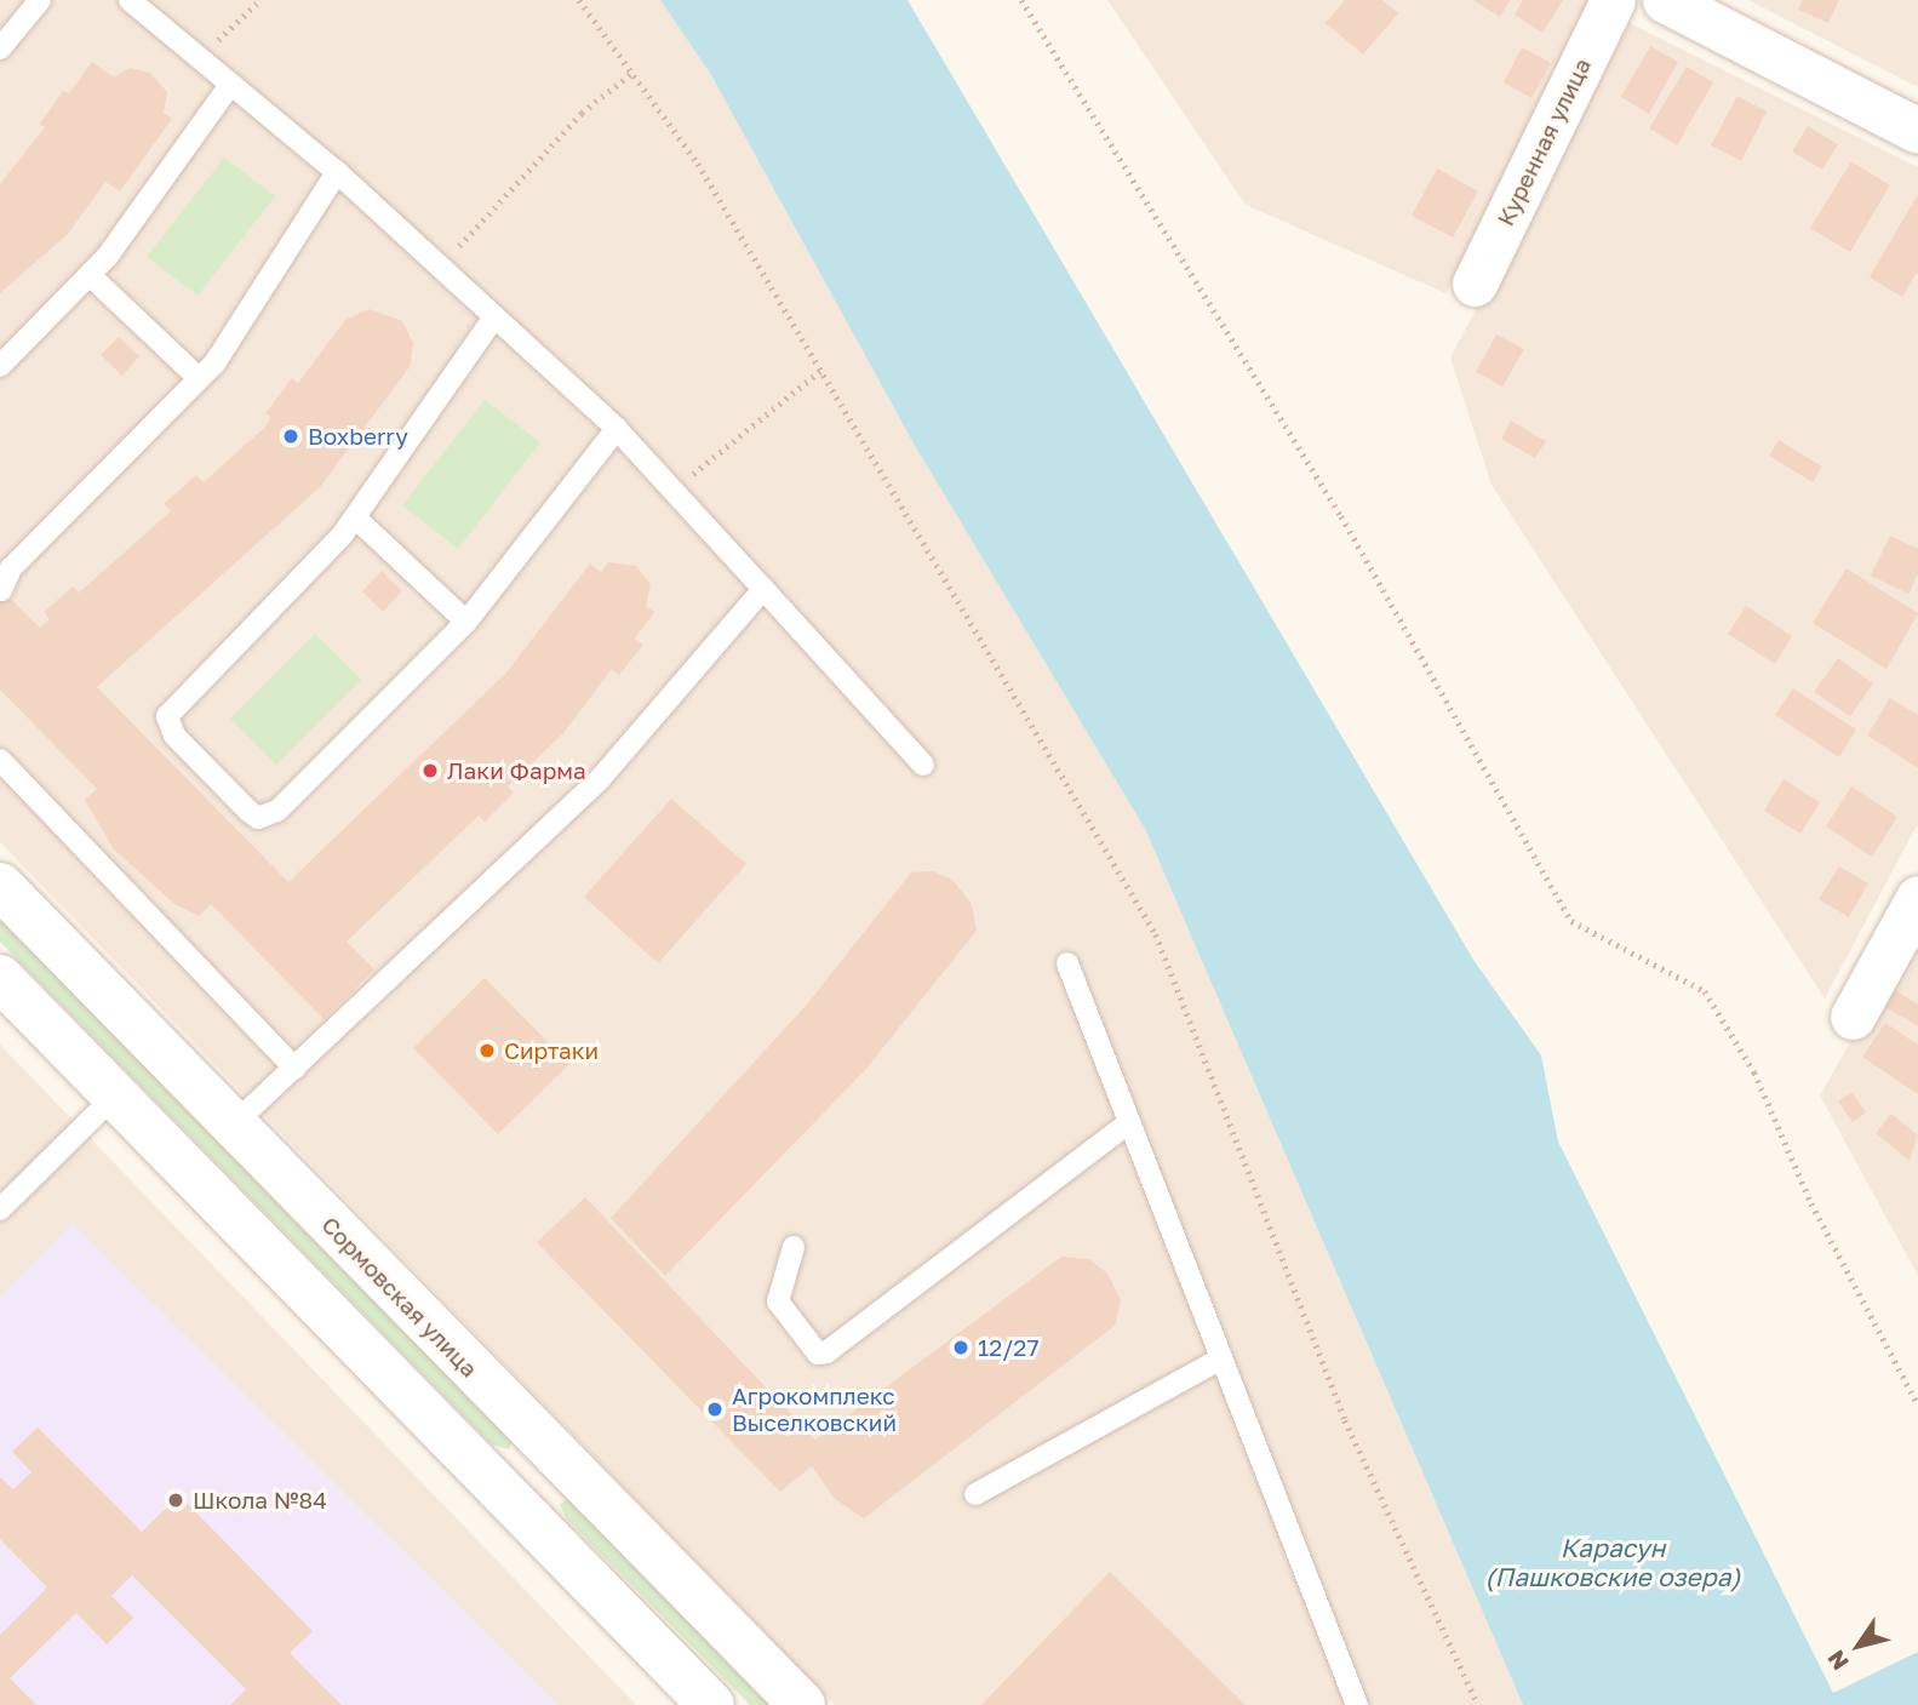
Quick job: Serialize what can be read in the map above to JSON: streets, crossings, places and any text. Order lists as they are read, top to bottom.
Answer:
{
  "streets": {
    "main road": ["Сормовская улица"],
    "street": ["Куренная улица"]
  },
  "water": ["Карасун (Пашковские озера)"],
  "places": [
    "Boxberry",
    "Лаки Фарма",
    "Сиртаки",
    "12/27",
    "Агрокомплекс Выселковский",
    "Школа №84"
  ],
  "north": "bottom left"
}
